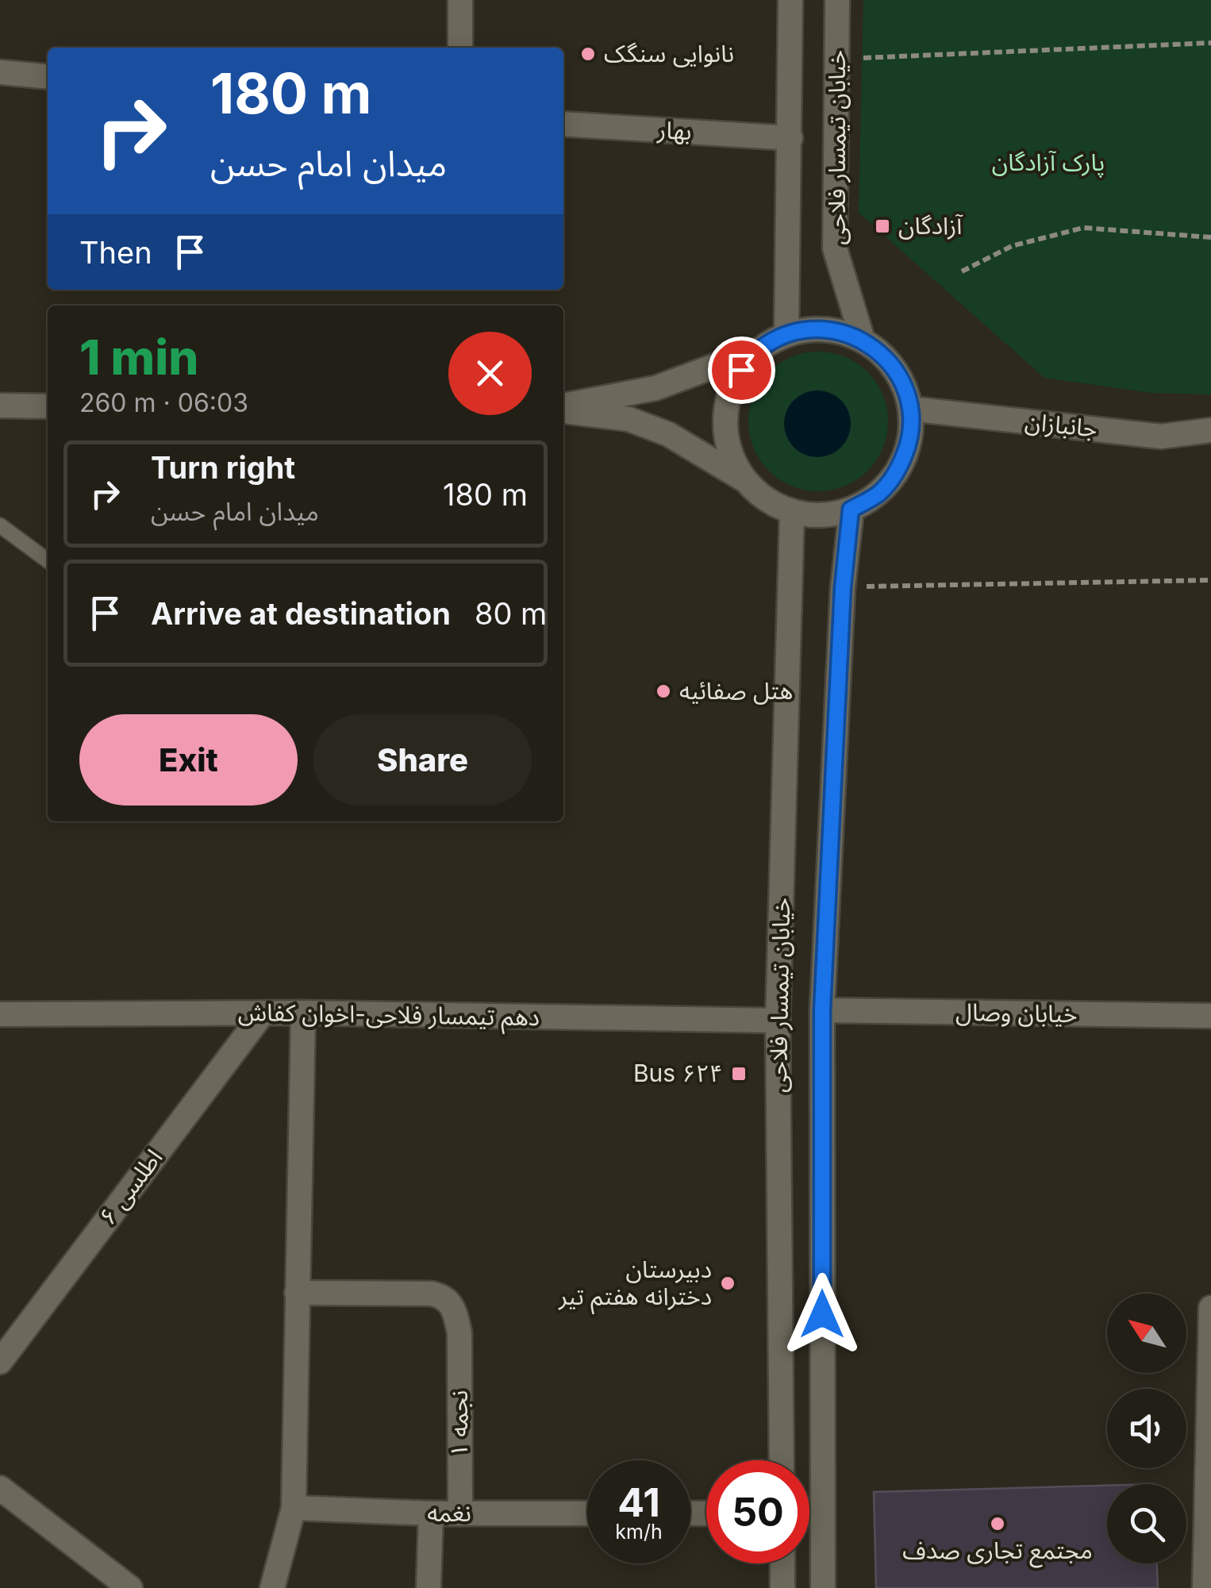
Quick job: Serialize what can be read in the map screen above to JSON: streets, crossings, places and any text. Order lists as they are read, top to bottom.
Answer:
{
  "streets": {
    "street": [
      "بهار",
      "خیابان تیمسار فلاحی",
      "جانبازان",
      "خیابان وصال",
      "دهم تیمسار فلاحی-اخوان کفاش",
      "اطلسی ۶",
      "نجمه ۱",
      "نغمه"
    ]
  },
  "crossings": [
    ["بهار", "خیابان تیمسار فلاحی"],
    ["خیابان تیمسار فلاحی", "جانبازان"],
    ["خیابان تیمسار فلاحی", "خیابان وصال"],
    ["خیابان تیمسار فلاحی", "دهم تیمسار فلاحی-اخوان کفاش"],
    ["دهم تیمسار فلاحی-اخوان کفاش", "اطلسی ۶"],
    ["نجمه ۱", "نغمه"]
  ],
  "parks": ["پارک آزادگان"],
  "places": {
    "other": [
      "نانوایی سنگک",
      "هتل صفائیه",
      "دبیرستان دخترانه هفتم تیر",
      "مجتمع تجاری صدف"
    ],
    "transit": ["آزادگان", "Bus ۶۲۴"]
  },
  "north": "top left",
  "page": {
    "turn": ["180 m", "میدان امام حسن"],
    "then": "Then",
    "heading": ["1 min", "260 m · 06:03"],
    "list": [
      {
        "name": "Turn right",
        "note": "میدان امام حسن",
        "value": "180 m"
      },
      {
        "name": "Arrive at destination",
        "value": "80 m"
      }
    ],
    "buttons": ["Exit", "Share"],
    "speed": "41 km/h",
    "limit": "50"
  }
}
